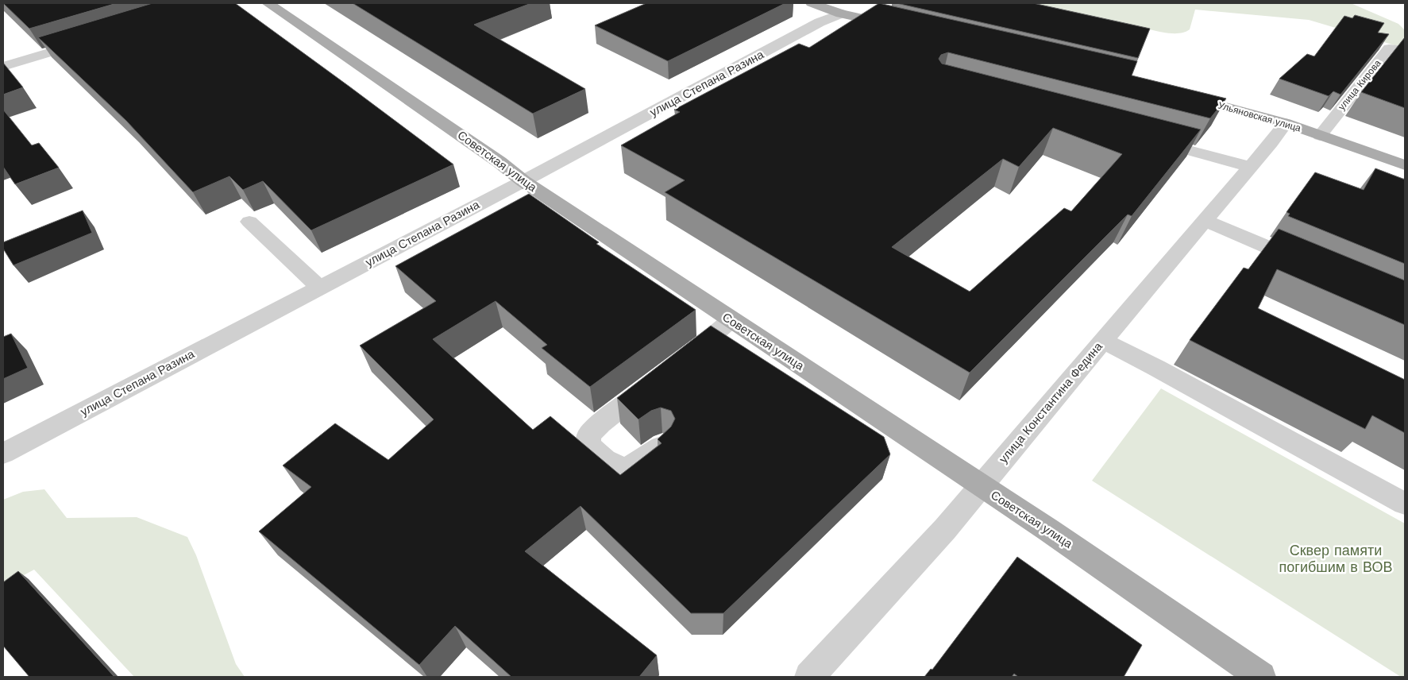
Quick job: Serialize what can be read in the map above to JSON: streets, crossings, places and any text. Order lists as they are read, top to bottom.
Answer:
{
  "streets": {
    "main road": ["Ульяновская улица", "Советская улица"],
    "street": ["улица Степана Разина", "улица Кирова", "улица Константина Федина"]
  },
  "crossings": [
    ["улица Степана Разина", "Советская улица"],
    ["улица Кирова", "Ульяновская улица"],
    ["Ульяновская улица", "улица Константина Федина"],
    ["Советская улица", "улица Константина Федина"]
  ],
  "parks": ["Сквер памяти погибшим в ВОВ"]
}
